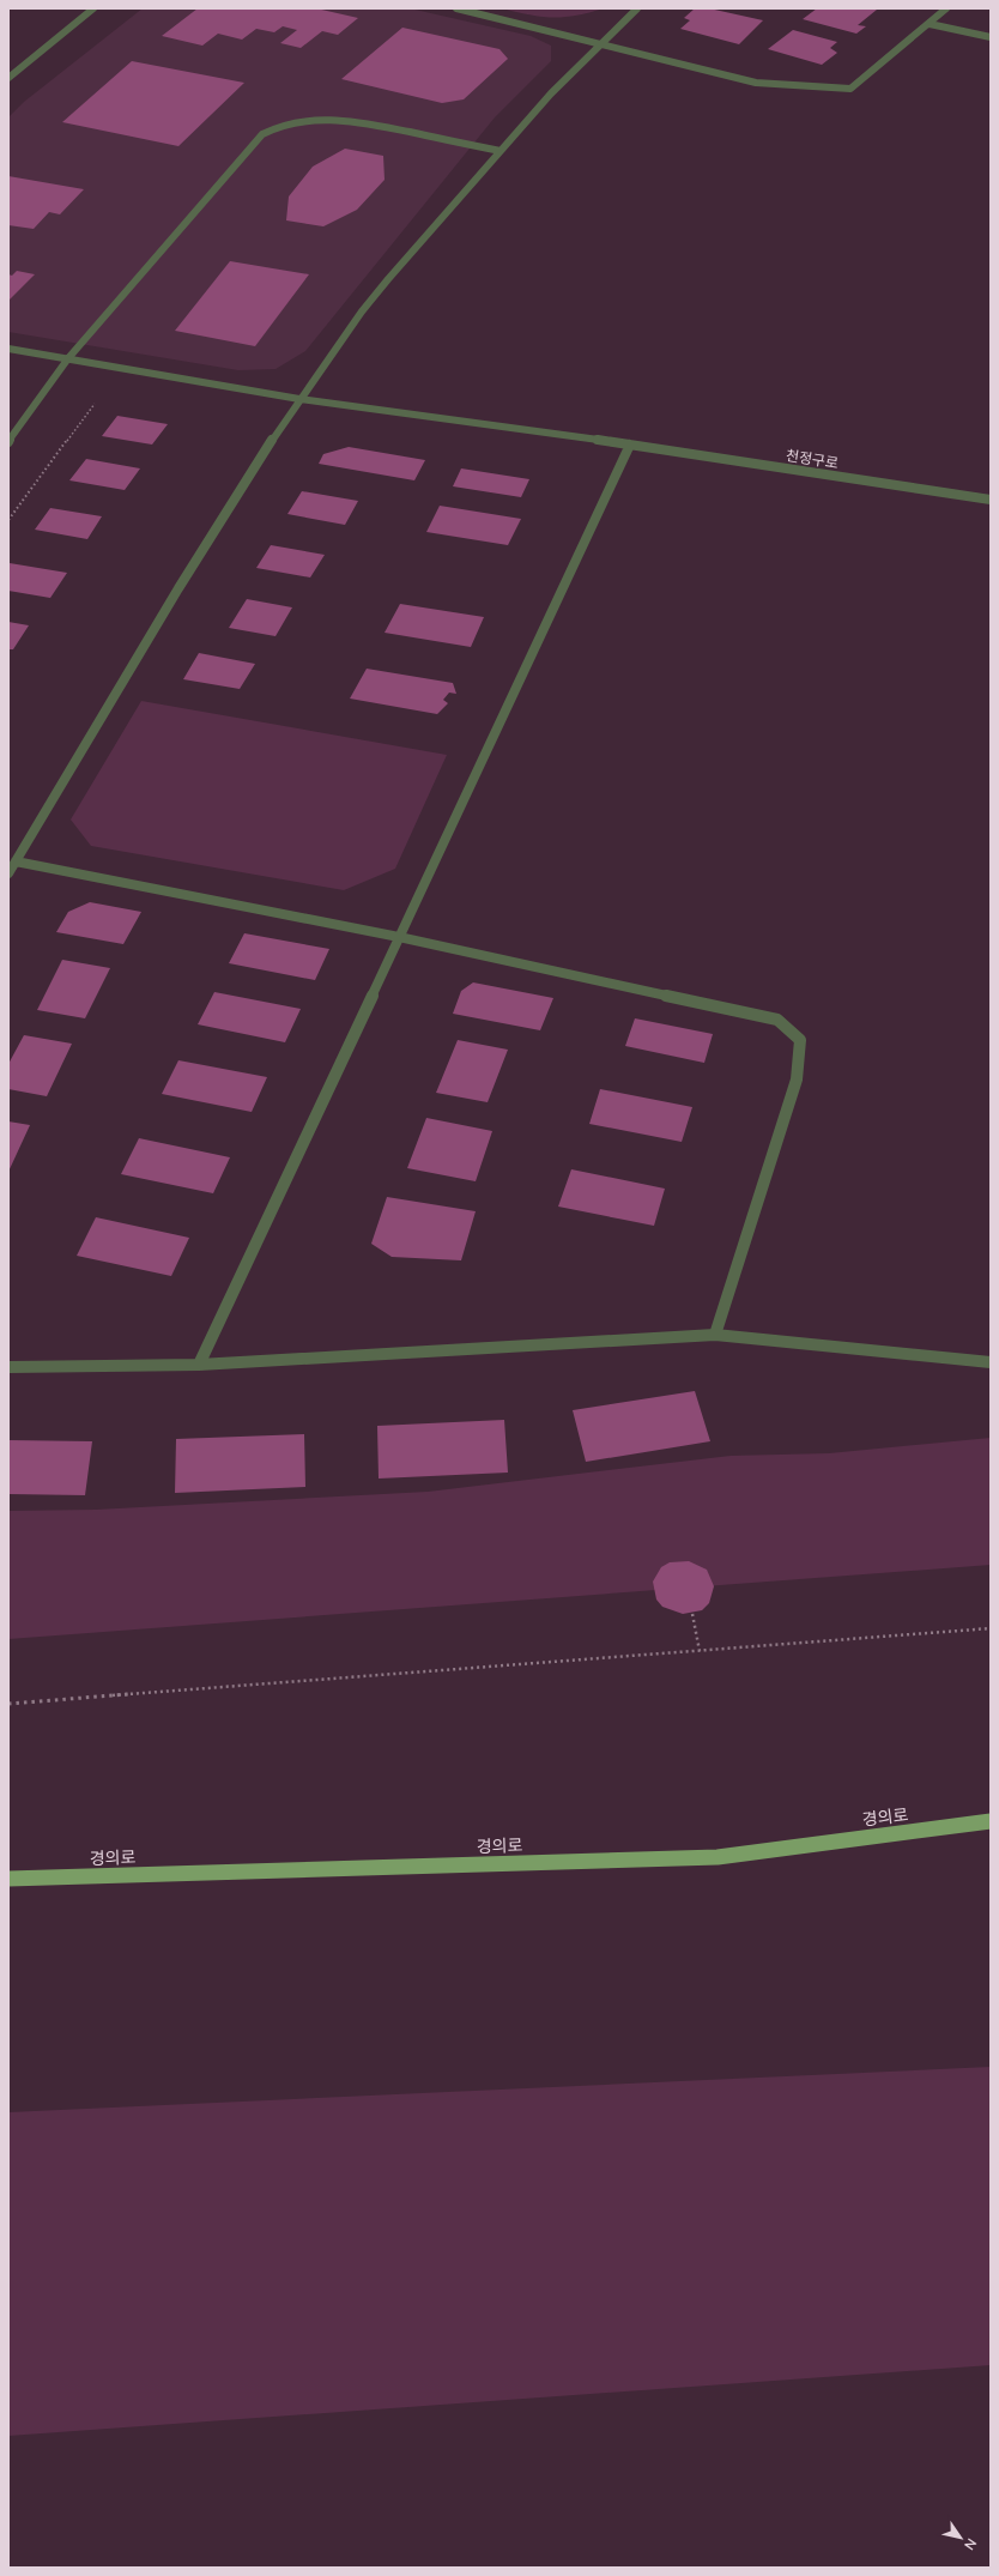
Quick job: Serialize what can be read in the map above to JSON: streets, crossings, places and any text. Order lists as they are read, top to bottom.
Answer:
{
  "streets": {
    "main road": ["경의로"],
    "street": ["천정구로"]
  },
  "north": "bottom right"
}
